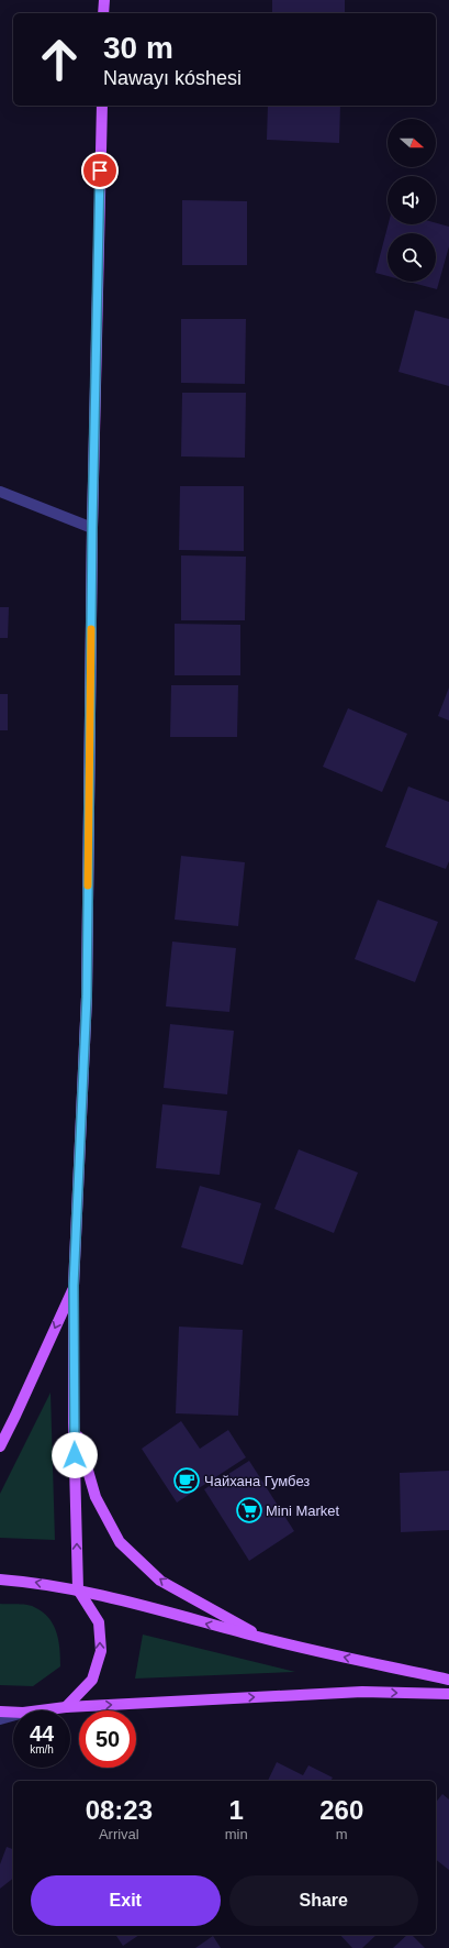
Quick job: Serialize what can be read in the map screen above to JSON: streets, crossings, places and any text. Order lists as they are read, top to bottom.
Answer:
{
  "places": {
    "cafe": ["Чайхана Гумбез"],
    "supermarket": ["Mini Market"]
  },
  "north": "right",
  "page": {
    "turn": ["30 m", "Nawayı kóshesi"],
    "speed": "44 km/h",
    "limit": "50",
    "eta": [
      "08:23",
      "Arrival",
      "1",
      "min",
      "260",
      "m"
    ],
    "buttons": ["Exit", "Share"]
  }
}
